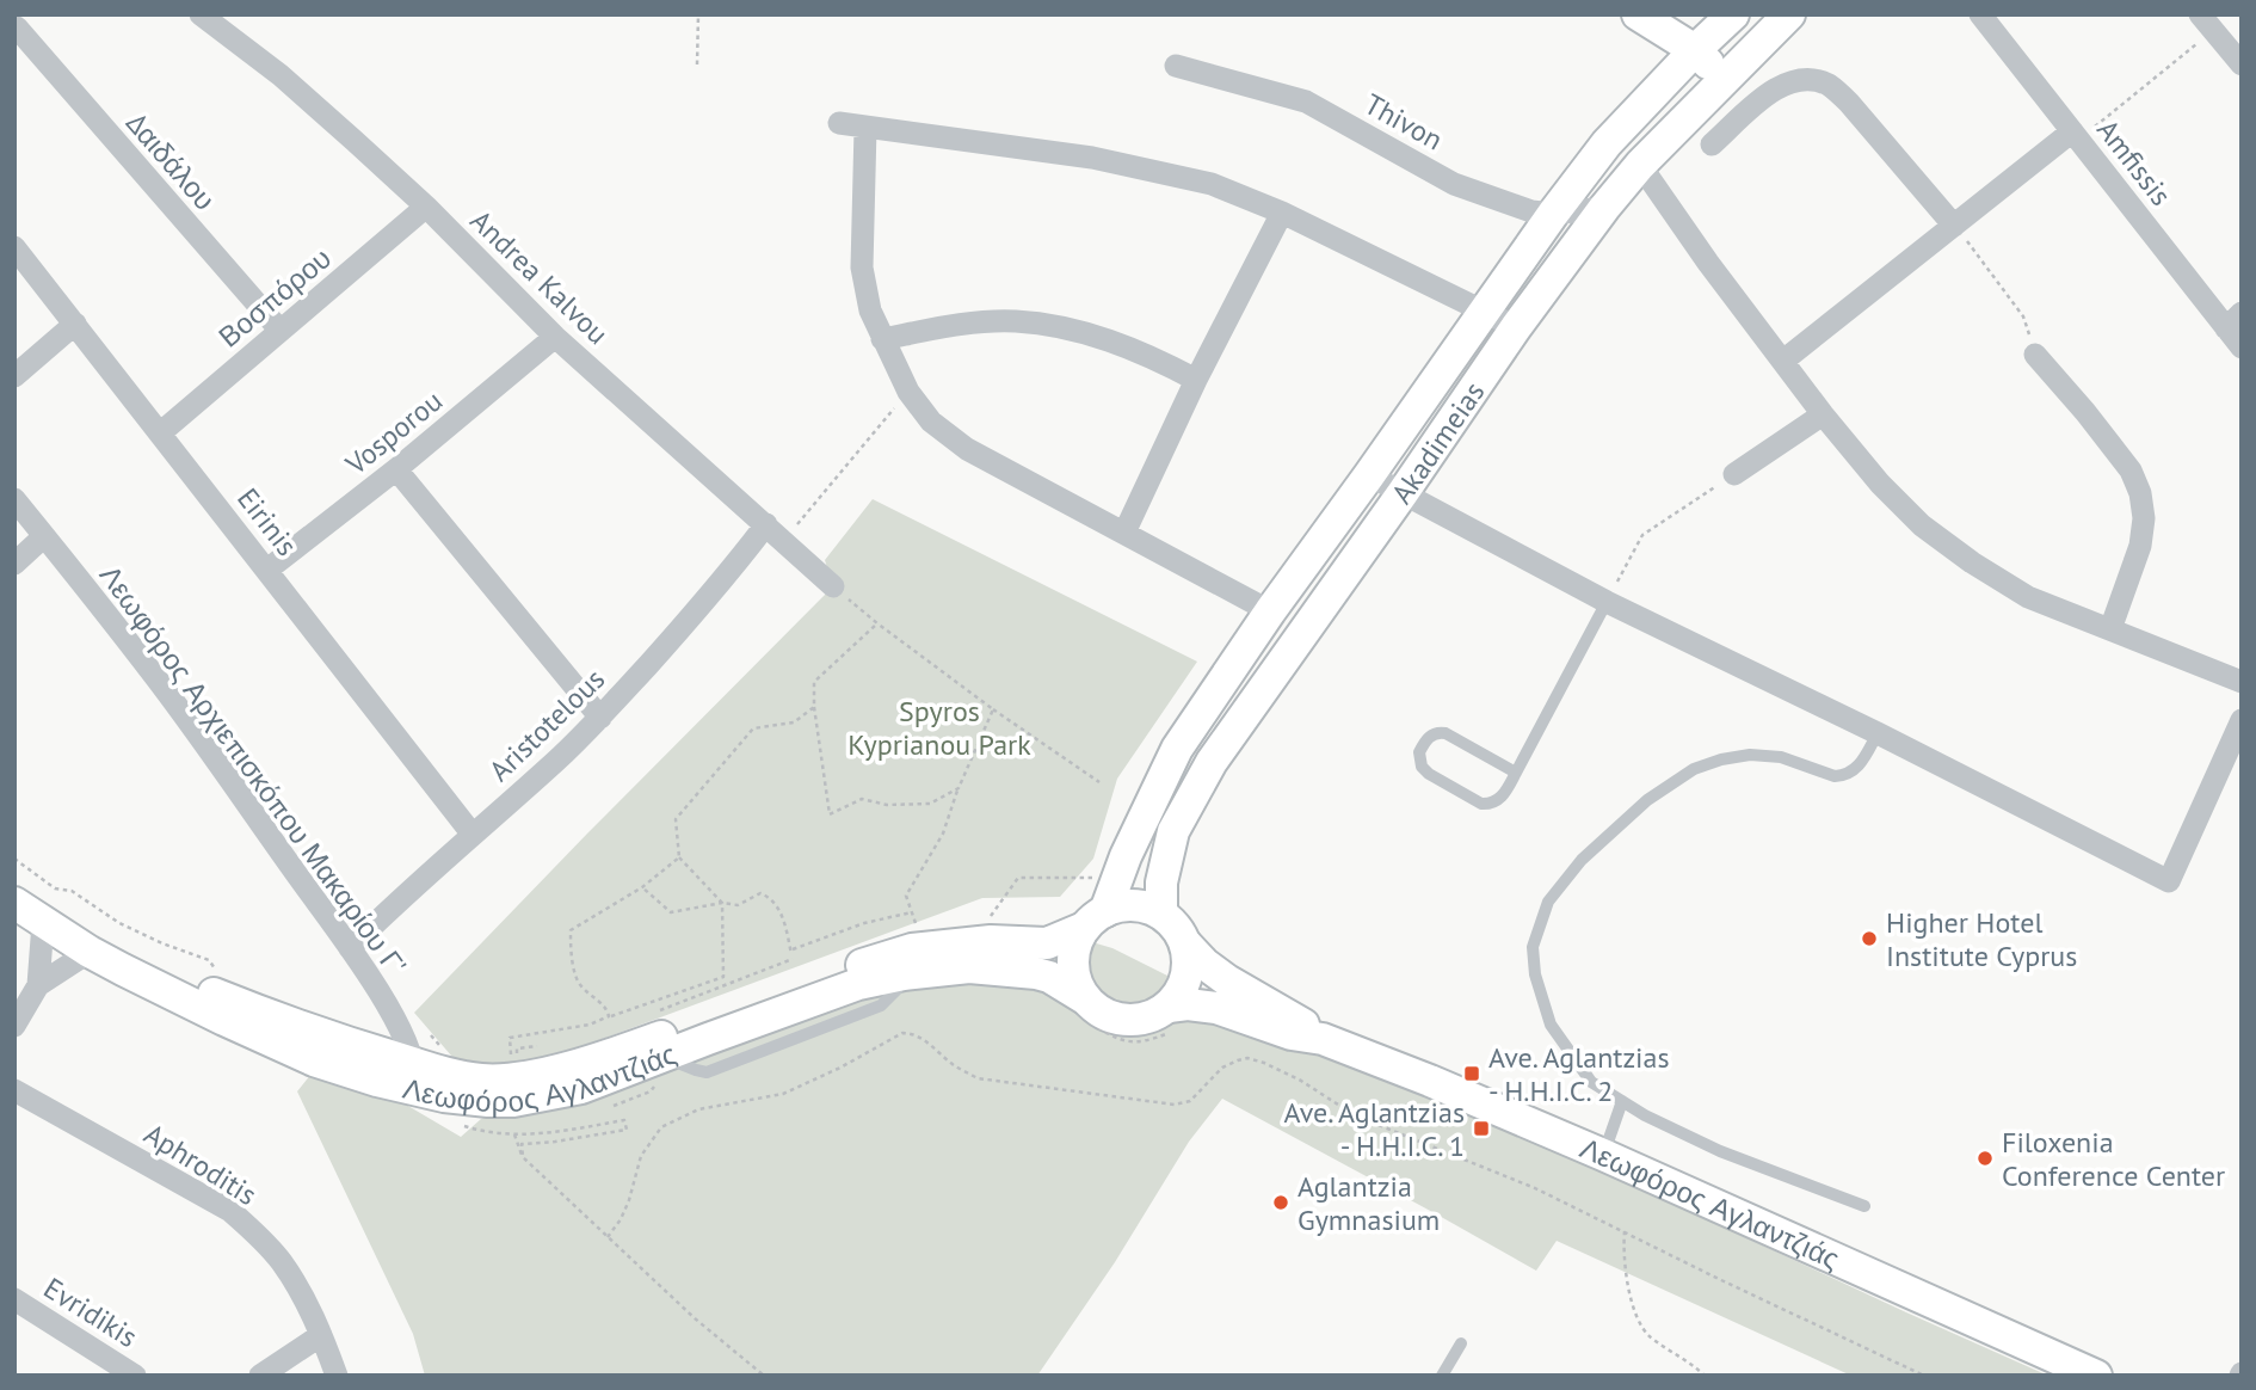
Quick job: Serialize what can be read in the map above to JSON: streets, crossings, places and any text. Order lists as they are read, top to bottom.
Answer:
{
  "streets": {
    "main road": ["Akadimeias", "Λεωφόρος Αγλαντζιάς"],
    "street": [
      "Thivon",
      "Δαιδάλου",
      "Amfissis",
      "Andrea Kalvou",
      "Βοσπόρου",
      "Vosporou",
      "Eirinis",
      "Aristotelous",
      "Λεωφόρος Αρχιεπισκόπου Μακαρίου Γ'",
      "Aphroditis",
      "Evridikis"
    ]
  },
  "crossings": [
    ["Thivon", "Akadimeias"],
    ["Δαιδάλου", "Βοσπόρου"],
    ["Andrea Kalvou", "Βοσπόρου"],
    ["Andrea Kalvou", "Vosporou"],
    ["Andrea Kalvou", "Aristotelous"],
    ["Βοσπόρου", "Eirinis"],
    ["Vosporou", "Eirinis"],
    ["Akadimeias", "Λεωφόρος Αγλαντζιάς"],
    ["Eirinis", "Aristotelous"],
    ["Aristotelous", "Λεωφόρος Αρχιεπισκόπου Μακαρίου Γ'"],
    ["Λεωφόρος Αρχιεπισκόπου Μακαρίου Γ'", "Λεωφόρος Αγλαντζιάς"]
  ],
  "parks": ["Spyros Kyprianou Park"],
  "places": {
    "other": ["Higher Hotel Institute Cyprus", "Filoxenia Conference Center", "Aglantzia Gymnasium"],
    "transit": ["Ave. Aglantzias - H.H.I.C. 2", "Ave. Aglantzias - H.H.I.C. 1"]
  }
}
